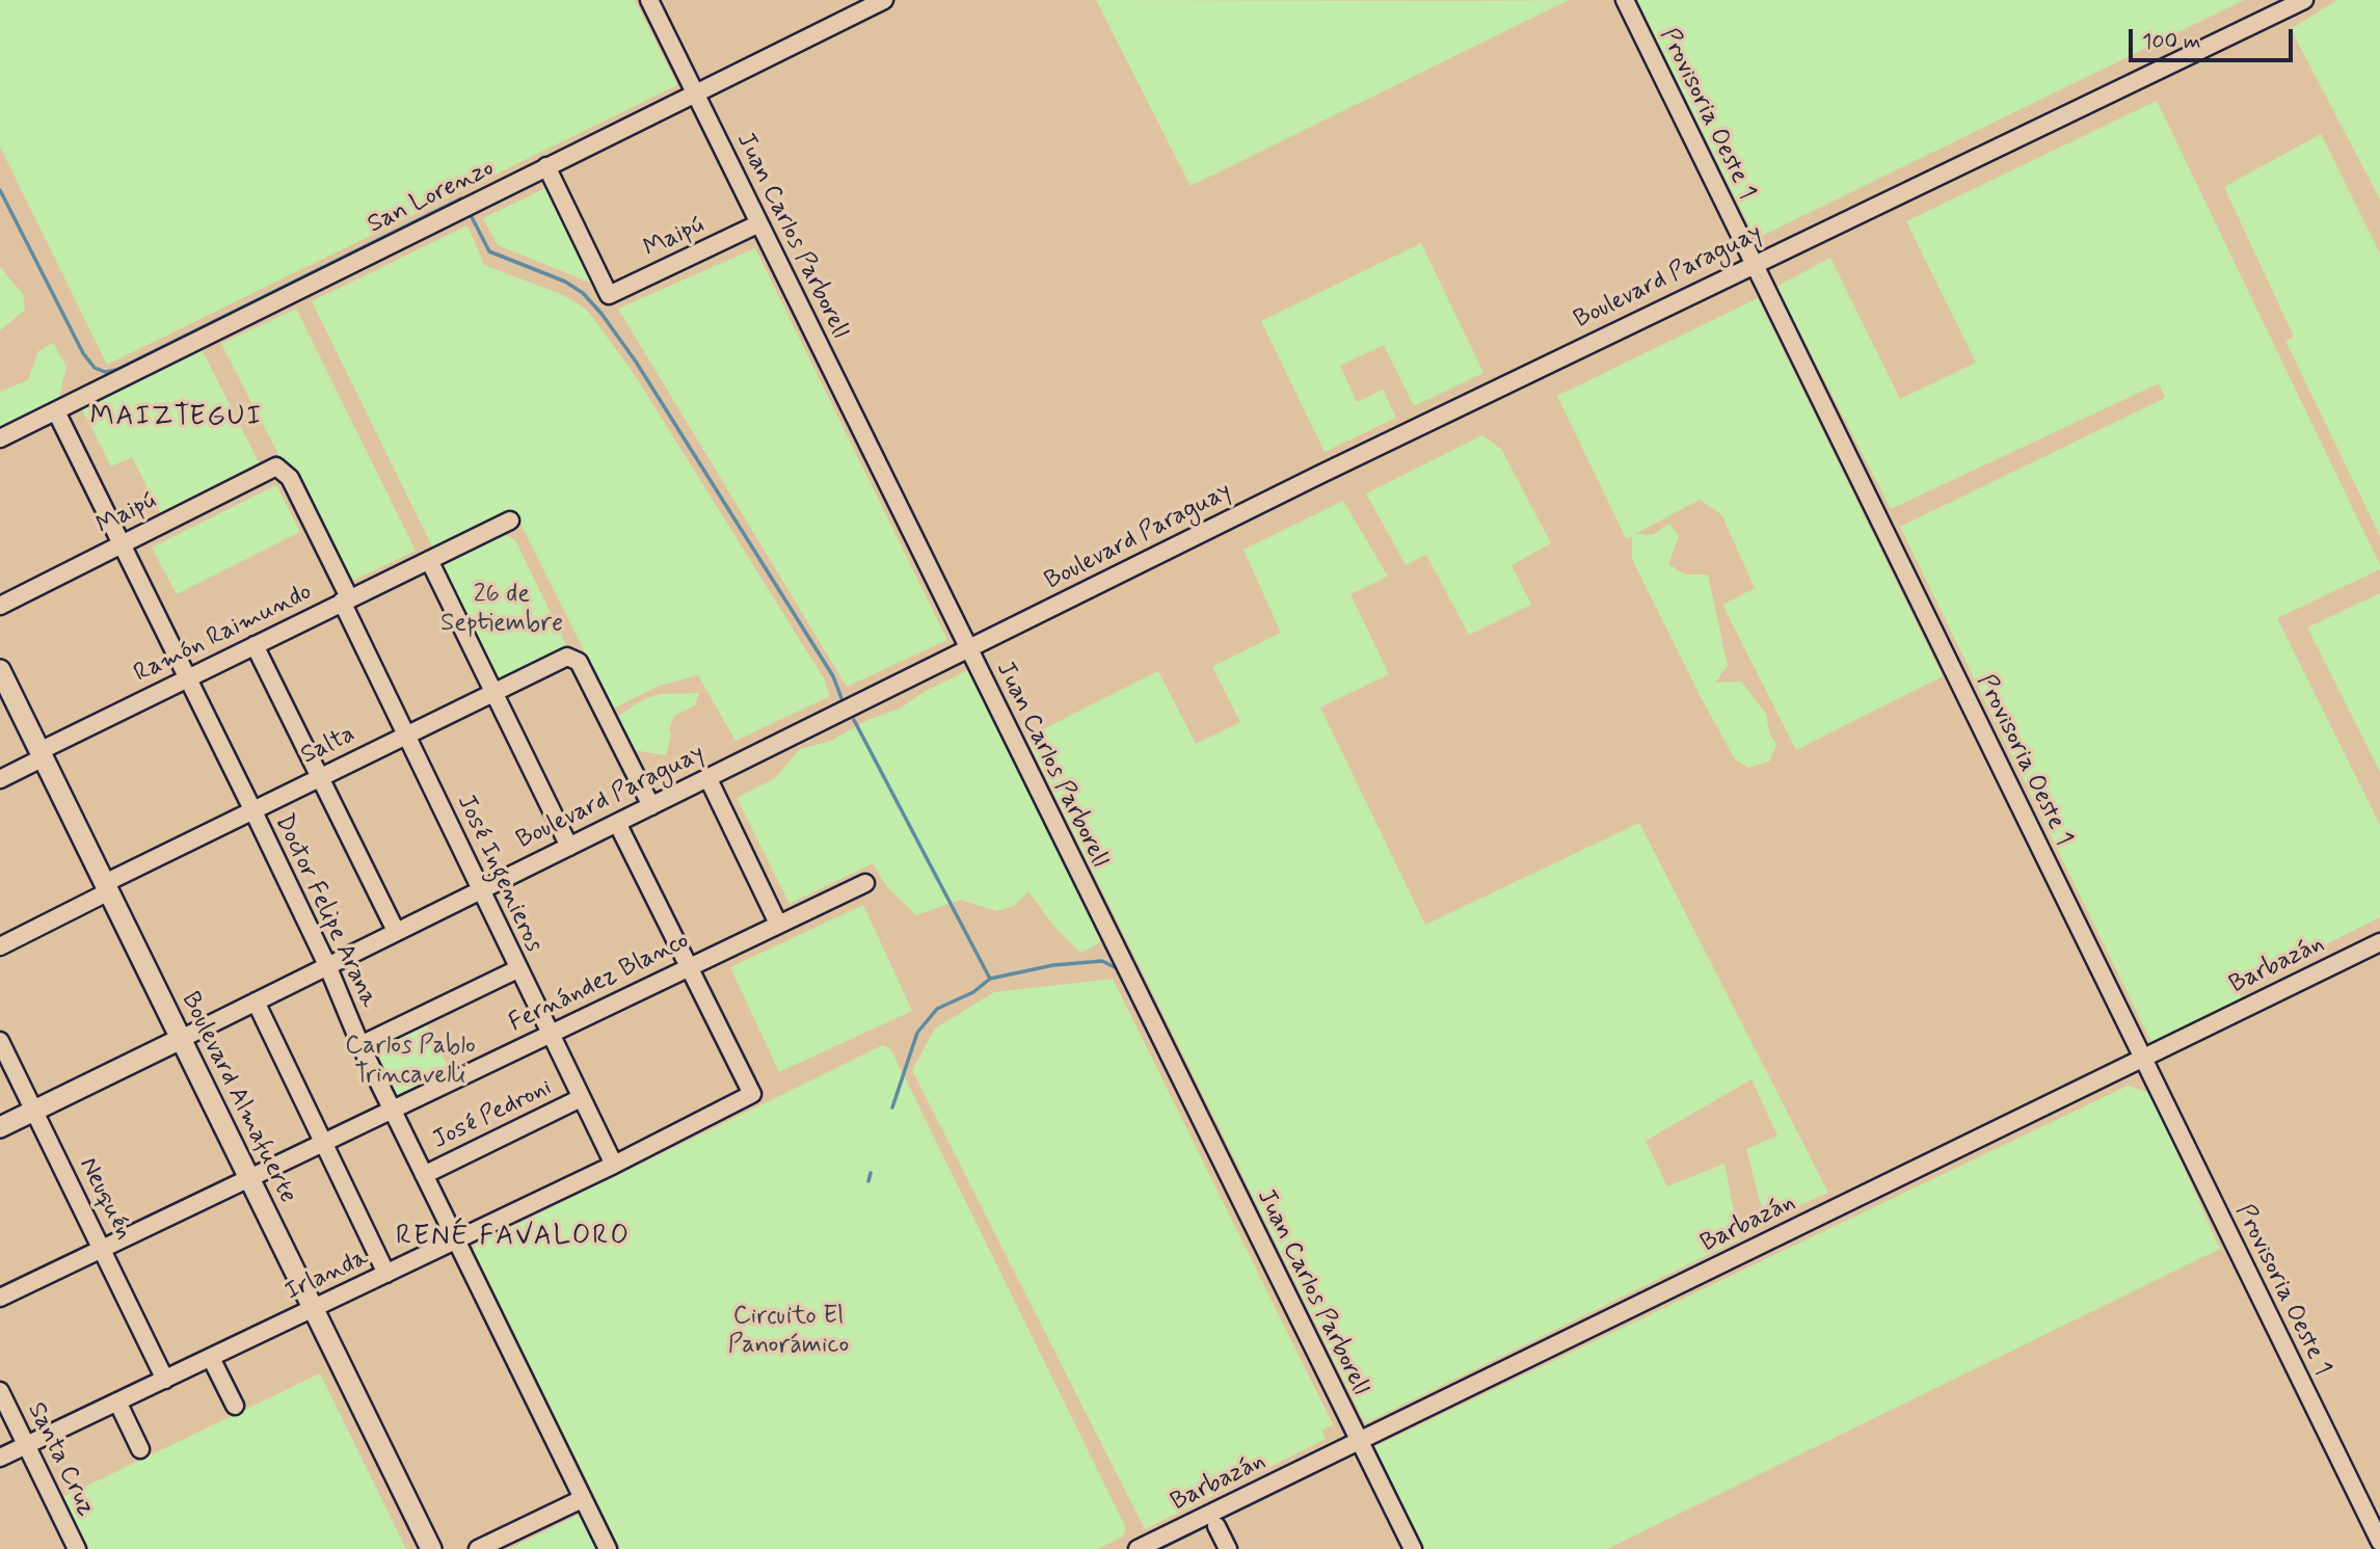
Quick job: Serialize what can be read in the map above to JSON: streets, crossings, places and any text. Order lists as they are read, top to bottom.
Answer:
{
  "streets": {
    "main road": ["Boulevard Paraguay", "Boulevard Almafuerte"],
    "street": [
      "Provisoria Oeste 1",
      "San Lorenzo",
      "Juan Carlos Parborell",
      "Maipú",
      "Ramón Raimundo",
      "Salta",
      "José Ingenieros",
      "Doctor Felipe Arana",
      "Barbazán",
      "Fernández Blanco",
      "José Pedroni",
      "Neuquén",
      "Irlanda",
      "Santa Cruz"
    ]
  },
  "crossings": [
    ["Provisoria Oeste 1", "Boulevard Paraguay"],
    ["Provisoria Oeste 1", "Barbazán"],
    ["San Lorenzo", "Juan Carlos Parborell"],
    ["San Lorenzo", "Maipú"],
    ["San Lorenzo", "Doctor Felipe Arana"],
    ["Juan Carlos Parborell", "Maipú"],
    ["Juan Carlos Parborell", "Boulevard Paraguay"],
    ["Juan Carlos Parborell", "Barbazán"],
    ["Maipú", "José Ingenieros"],
    ["Maipú", "Doctor Felipe Arana"],
    ["Boulevard Paraguay", "Salta"],
    ["Boulevard Paraguay", "José Ingenieros"],
    ["Boulevard Paraguay", "Doctor Felipe Arana"],
    ["Boulevard Paraguay", "Boulevard Almafuerte"],
    ["Boulevard Paraguay", "Neuquén"],
    ["Ramón Raimundo", "José Ingenieros"],
    ["Ramón Raimundo", "Doctor Felipe Arana"],
    ["Ramón Raimundo", "Boulevard Almafuerte"],
    ["Salta", "José Ingenieros"],
    ["Salta", "Doctor Felipe Arana"],
    ["Salta", "Boulevard Almafuerte"],
    ["José Ingenieros", "Fernández Blanco"],
    ["José Ingenieros", "José Pedroni"],
    ["José Ingenieros", "Irlanda"],
    ["Doctor Felipe Arana", "Fernández Blanco"],
    ["Doctor Felipe Arana", "José Pedroni"],
    ["Doctor Felipe Arana", "Irlanda"],
    ["Fernández Blanco", "Boulevard Almafuerte"],
    ["Fernández Blanco", "Neuquén"],
    ["Fernández Blanco", "Irlanda"],
    ["Boulevard Almafuerte", "Irlanda"],
    ["Neuquén", "Irlanda"],
    ["Irlanda", "Santa Cruz"]
  ],
  "districts": ["MAIZTEGUI", "RENÉ FAVALORO"],
  "parks": ["26 de Septiembre", "Carlos Pablo Trincavelli", "Circuito El Panorámico"],
  "scale_bar": "100 m"
}
